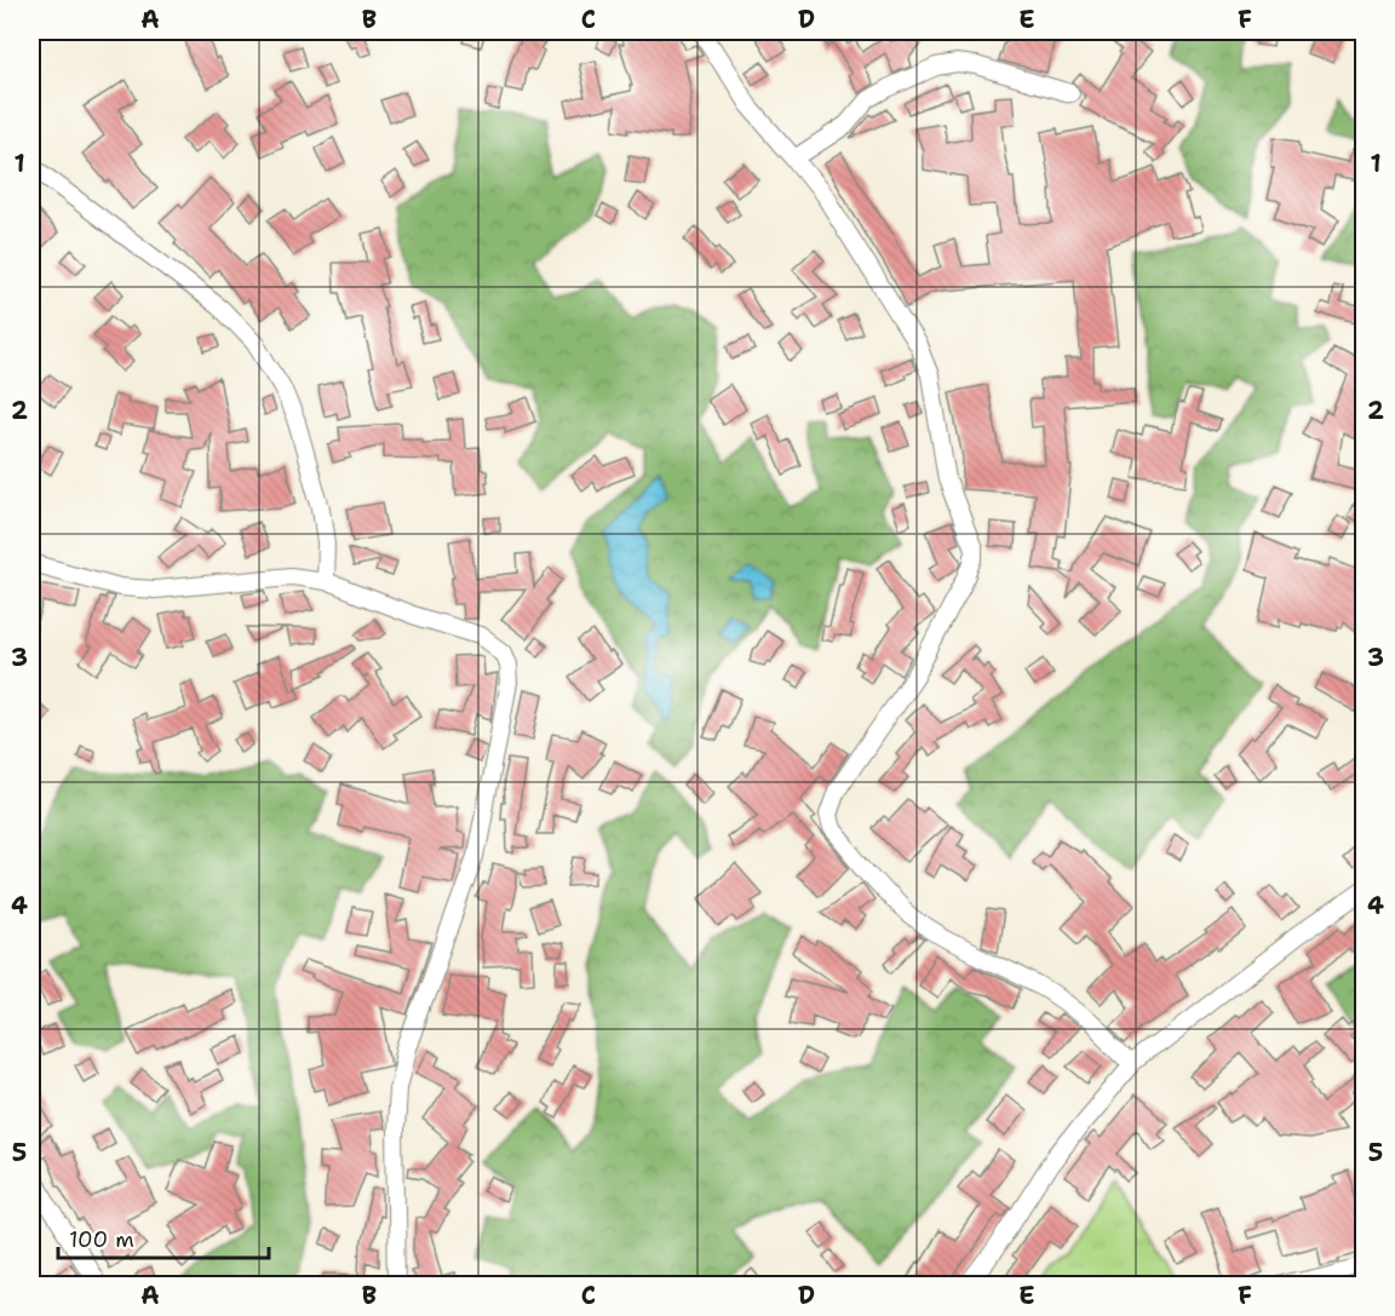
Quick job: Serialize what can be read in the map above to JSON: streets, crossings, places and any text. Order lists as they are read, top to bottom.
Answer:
{
  "scale_bar": "100 m",
  "grid": {
    "columns": [
      "A",
      "B",
      "C",
      "D",
      "E",
      "F"
    ],
    "rows": [
      "1",
      "2",
      "3",
      "4",
      "5"
    ]
  }
}
